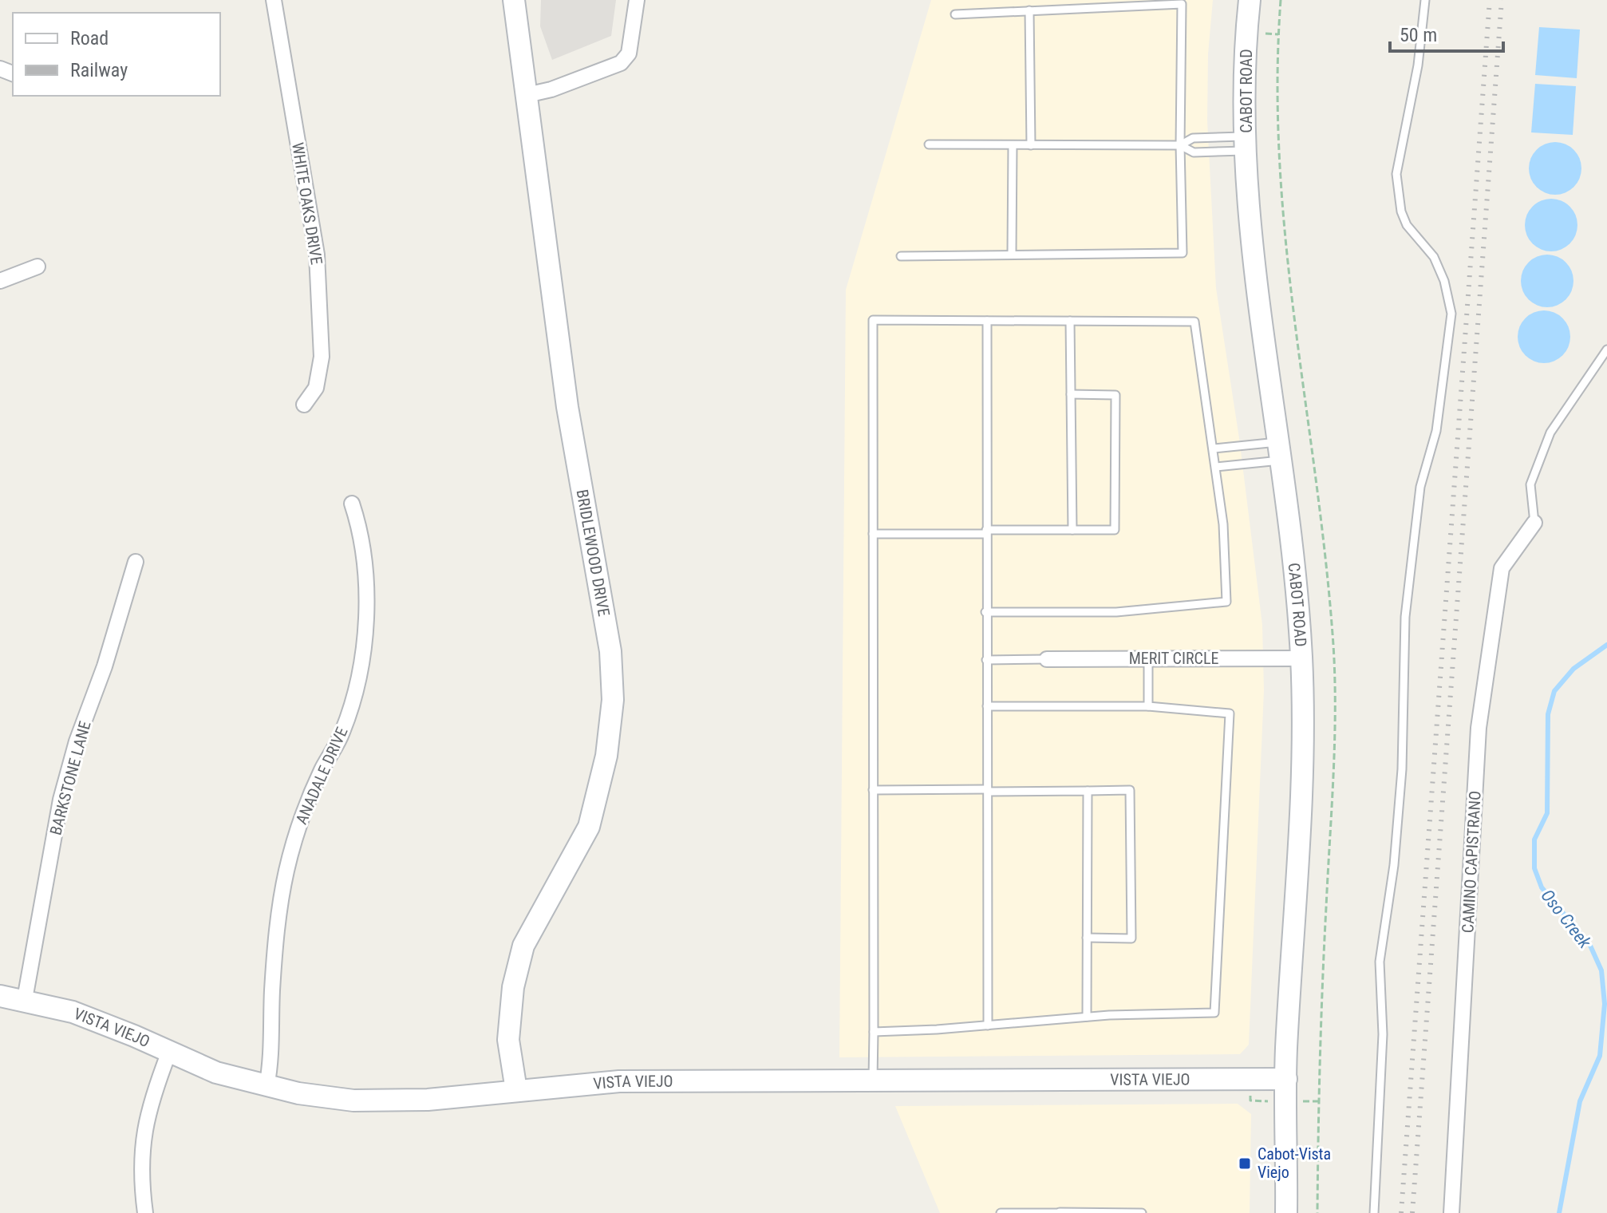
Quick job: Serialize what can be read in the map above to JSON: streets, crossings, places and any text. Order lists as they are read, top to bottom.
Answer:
{
  "streets": {
    "street": [
      "CABOT ROAD",
      "WHITE OAKS DRIVE",
      "BRIDLEWOOD DRIVE",
      "MERIT CIRCLE",
      "ANADALE DRIVE",
      "BARKSTONE LANE",
      "CAMINO CAPISTRANO",
      "VISTA VIEJO"
    ]
  },
  "crossings": [
    ["CABOT ROAD", "MERIT CIRCLE"],
    ["CABOT ROAD", "VISTA VIEJO"],
    ["BRIDLEWOOD DRIVE", "VISTA VIEJO"],
    ["ANADALE DRIVE", "VISTA VIEJO"],
    ["BARKSTONE LANE", "VISTA VIEJO"]
  ],
  "water": ["Oso Creek"],
  "places": {
    "transit": ["Cabot-Vista Viejo"]
  },
  "legend": ["Road", "Railway"],
  "scale_bar": "50 m"
}
